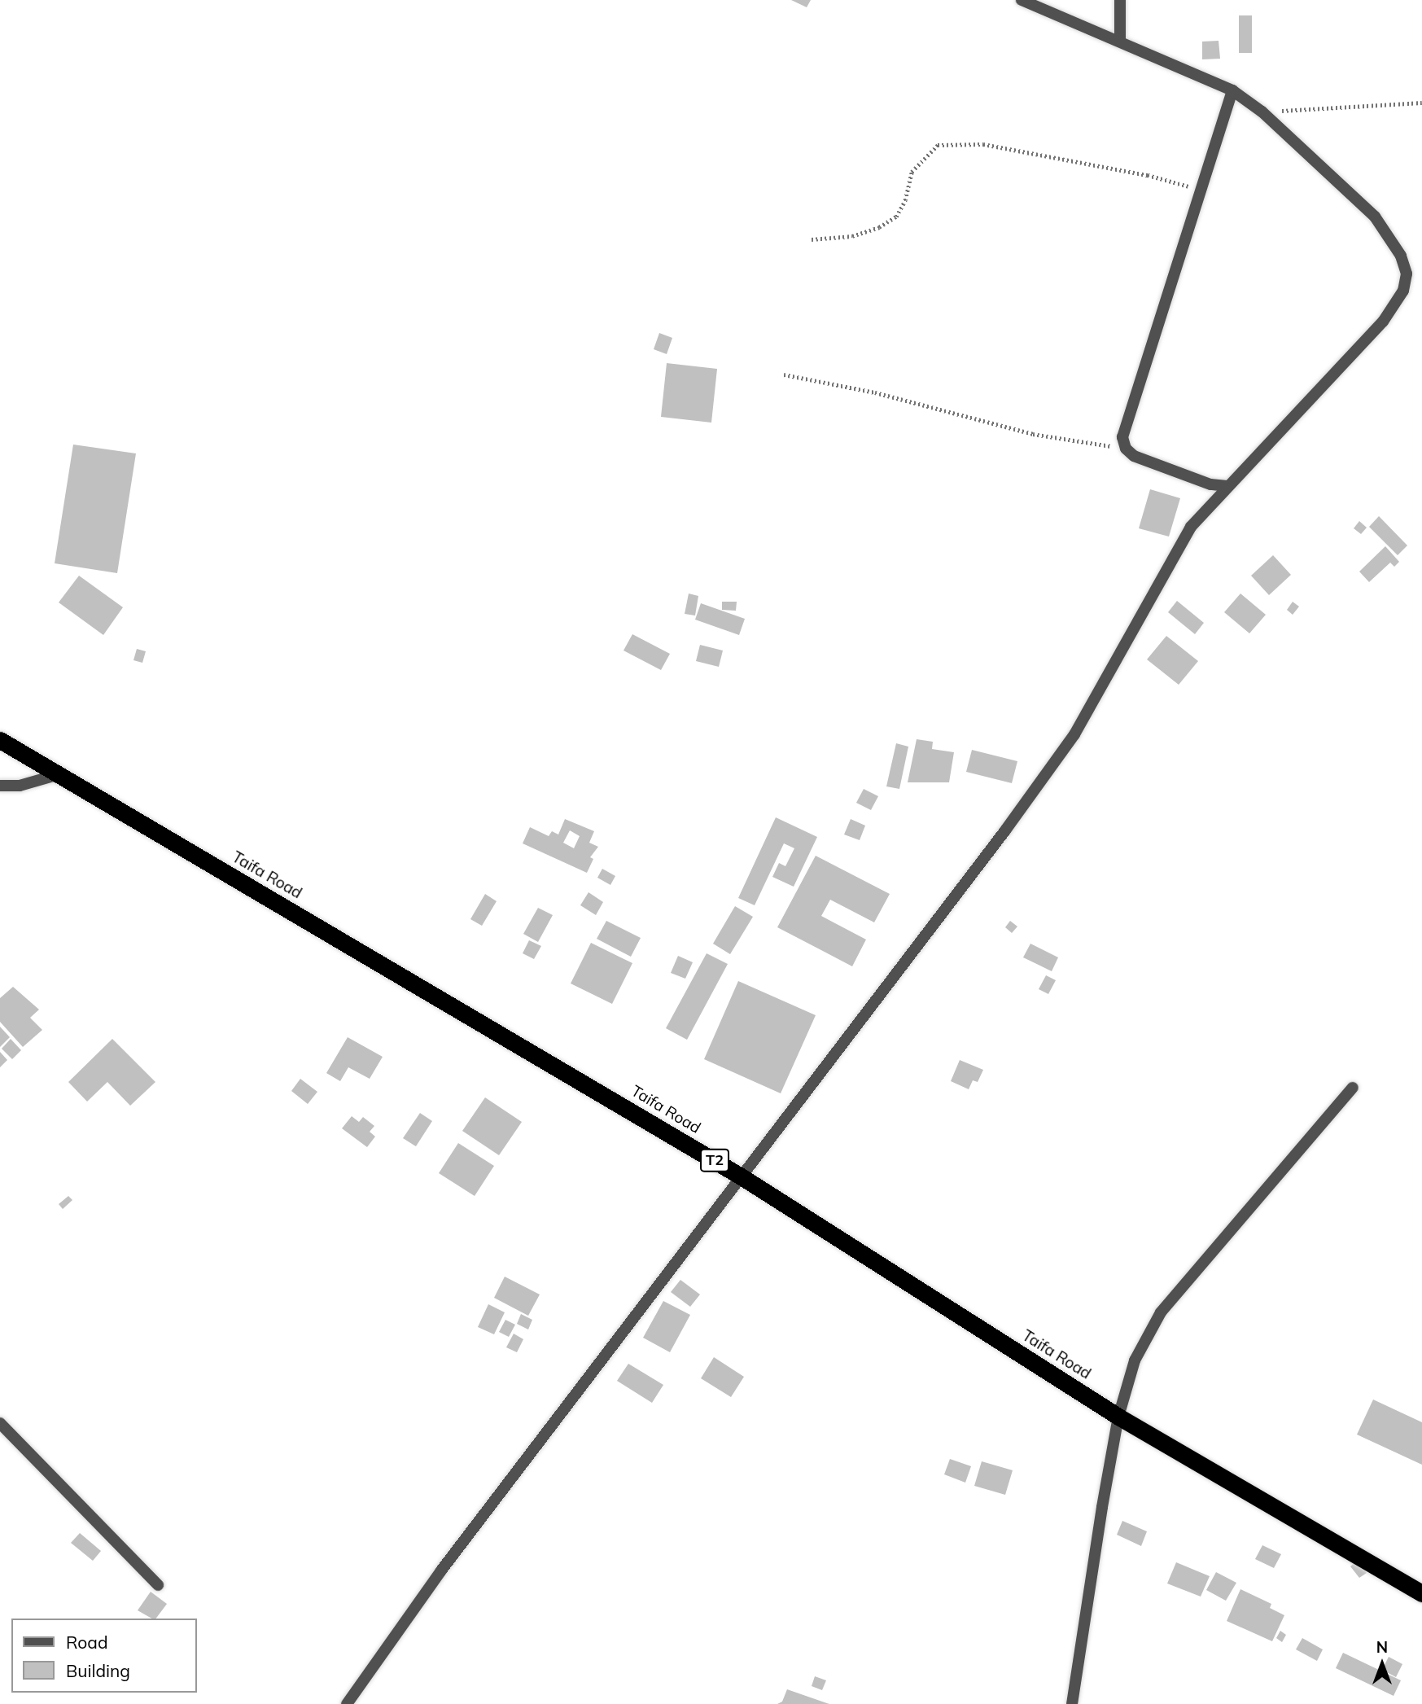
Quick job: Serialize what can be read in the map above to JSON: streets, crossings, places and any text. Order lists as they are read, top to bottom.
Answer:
{
  "streets": {
    "highway": ["Taifa Road", "T2"]
  },
  "legend": ["Road", "Building"],
  "north": "top"
}
